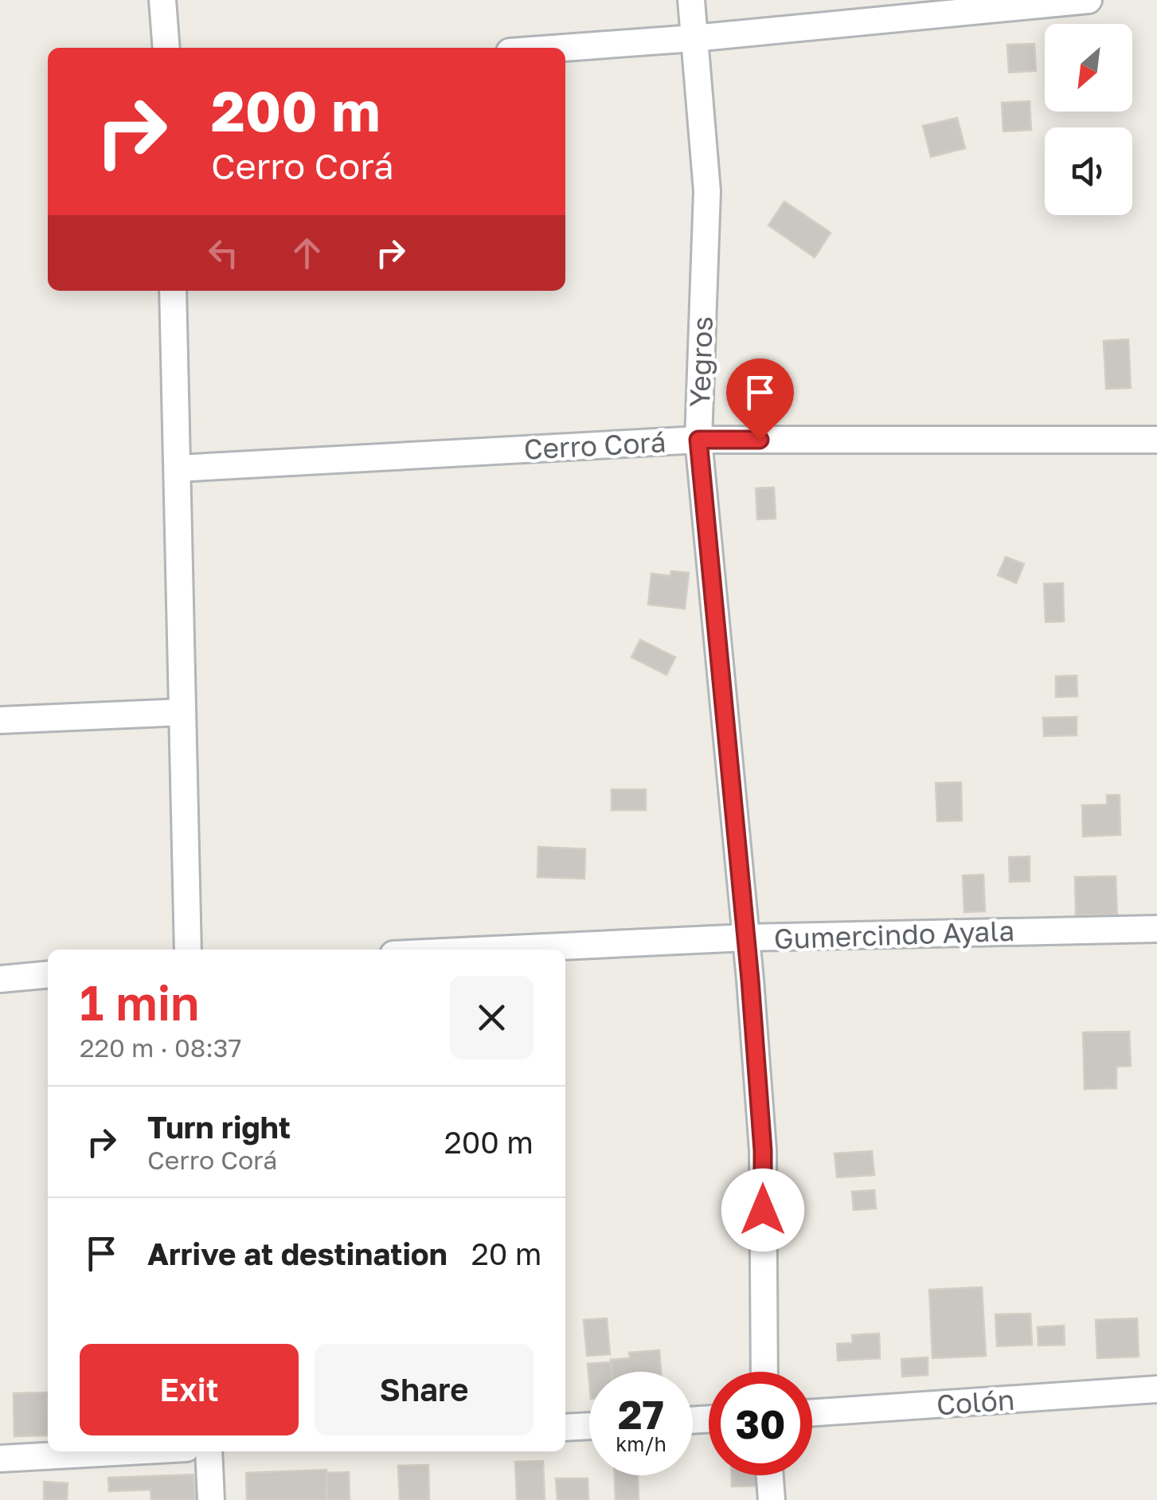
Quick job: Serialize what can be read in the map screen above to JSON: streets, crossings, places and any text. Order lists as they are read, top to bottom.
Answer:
{
  "streets": {
    "street": [
      "Yegros",
      "Cerro Corá",
      "Gumercindo Ayala",
      "Colón"
    ]
  },
  "crossings": [
    ["Yegros", "Cerro Corá"],
    ["Yegros", "Gumercindo Ayala"]
  ],
  "north": "bottom left",
  "page": {
    "turn": ["200 m", "Cerro Corá"],
    "heading": ["1 min", "220 m · 08:37"],
    "list": [
      {
        "name": "Turn right",
        "note": "Cerro Corá",
        "value": "200 m"
      },
      {
        "name": "Arrive at destination",
        "value": "20 m"
      }
    ],
    "buttons": ["Exit", "Share"],
    "speed": "27 km/h",
    "limit": "30"
  }
}
